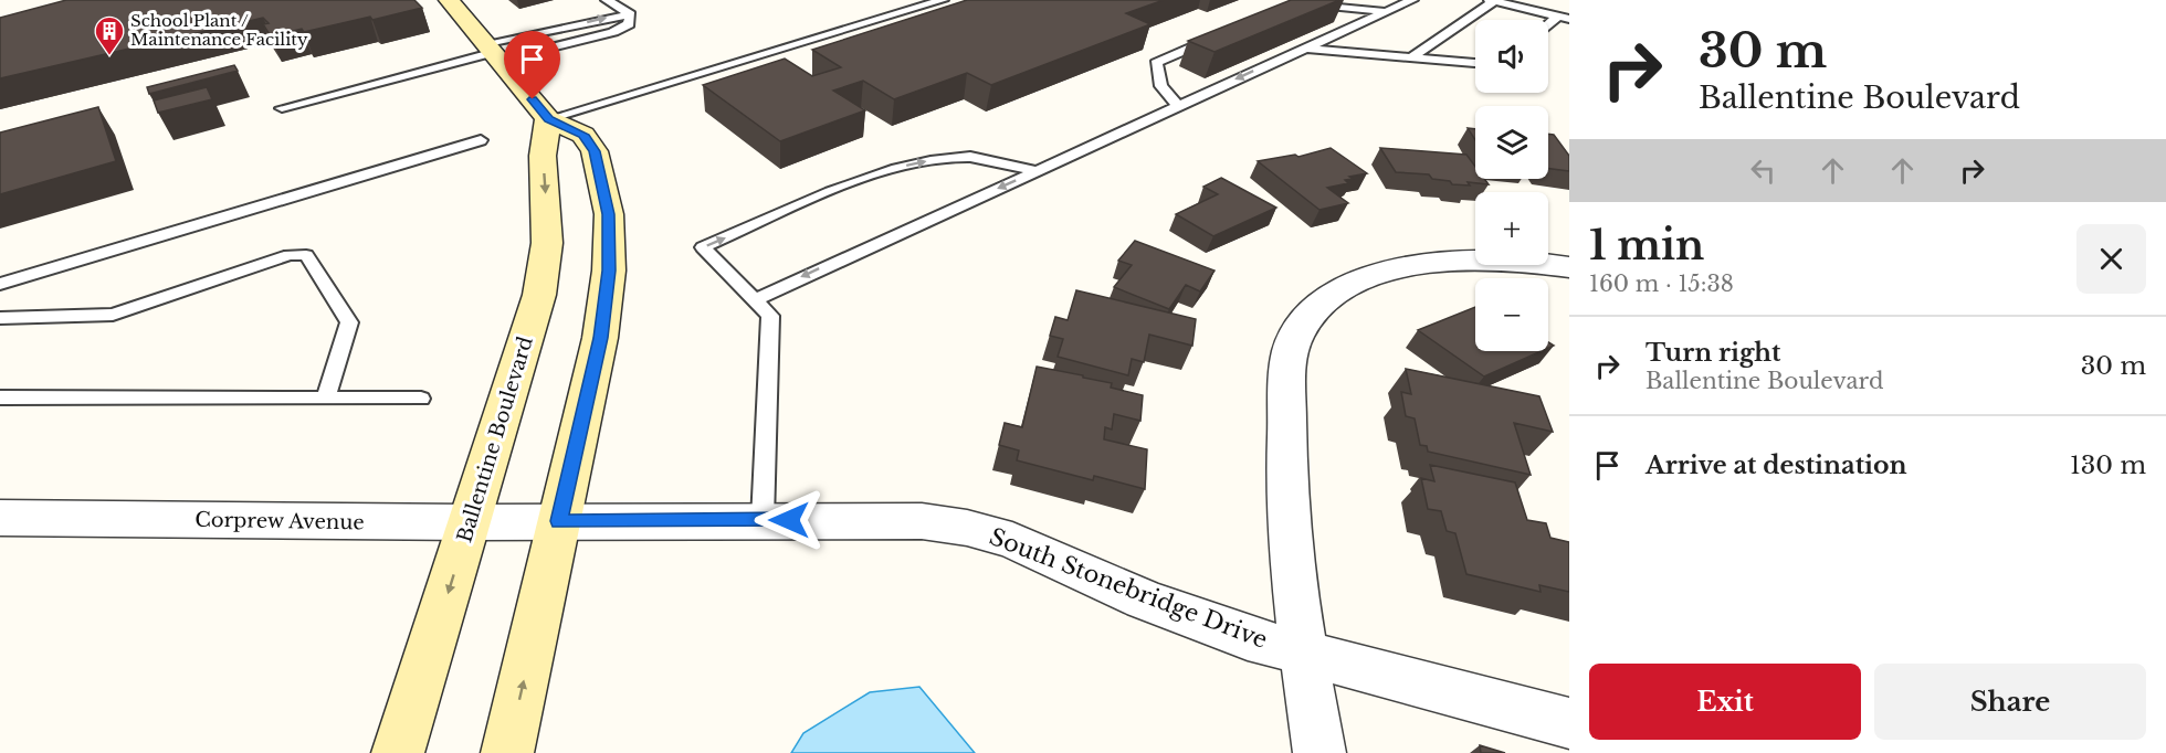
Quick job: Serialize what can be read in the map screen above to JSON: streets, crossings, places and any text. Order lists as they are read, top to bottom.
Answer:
{
  "streets": {
    "main road": ["Ballentine Boulevard"],
    "street": ["Corprew Avenue", "South Stonebridge Drive"]
  },
  "crossings": [
    ["Ballentine Boulevard", "Corprew Avenue"],
    ["Corprew Avenue", "South Stonebridge Drive"]
  ],
  "places": {
    "building": ["School Plant / Maintenance Facility"]
  },
  "page": {
    "turn": ["30 m", "Ballentine Boulevard"],
    "map_buttons": ["+", "−"],
    "heading": ["1 min", "160 m · 15:38"],
    "list": [
      {
        "name": "Turn right",
        "note": "Ballentine Boulevard",
        "value": "30 m"
      },
      {
        "name": "Arrive at destination",
        "value": "130 m"
      }
    ],
    "buttons": ["Exit", "Share"]
  }
}
